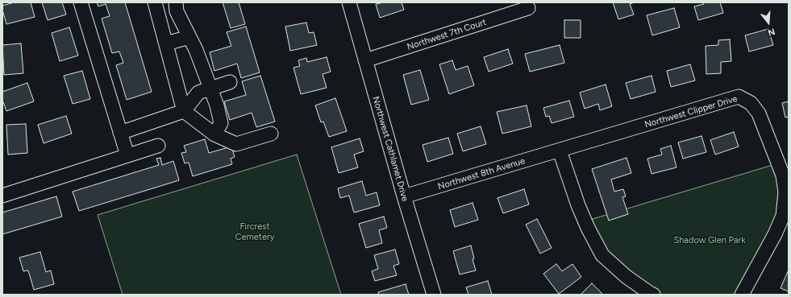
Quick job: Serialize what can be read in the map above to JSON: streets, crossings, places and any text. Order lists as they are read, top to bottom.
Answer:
{
  "streets": {
    "street": [
      "Northwest 7th Court",
      "Northwest Clipper Drive",
      "Northwest Cathlamet Drive",
      "Northwest 8th Avenue"
    ]
  },
  "crossings": [
    ["Northwest 7th Court", "Northwest Cathlamet Drive"],
    ["Northwest Clipper Drive", "Northwest 8th Avenue"],
    ["Northwest Cathlamet Drive", "Northwest 8th Avenue"]
  ],
  "parks": ["Fircrest Cemetery", "Shadow Glen Park"],
  "north": "bottom"
}
